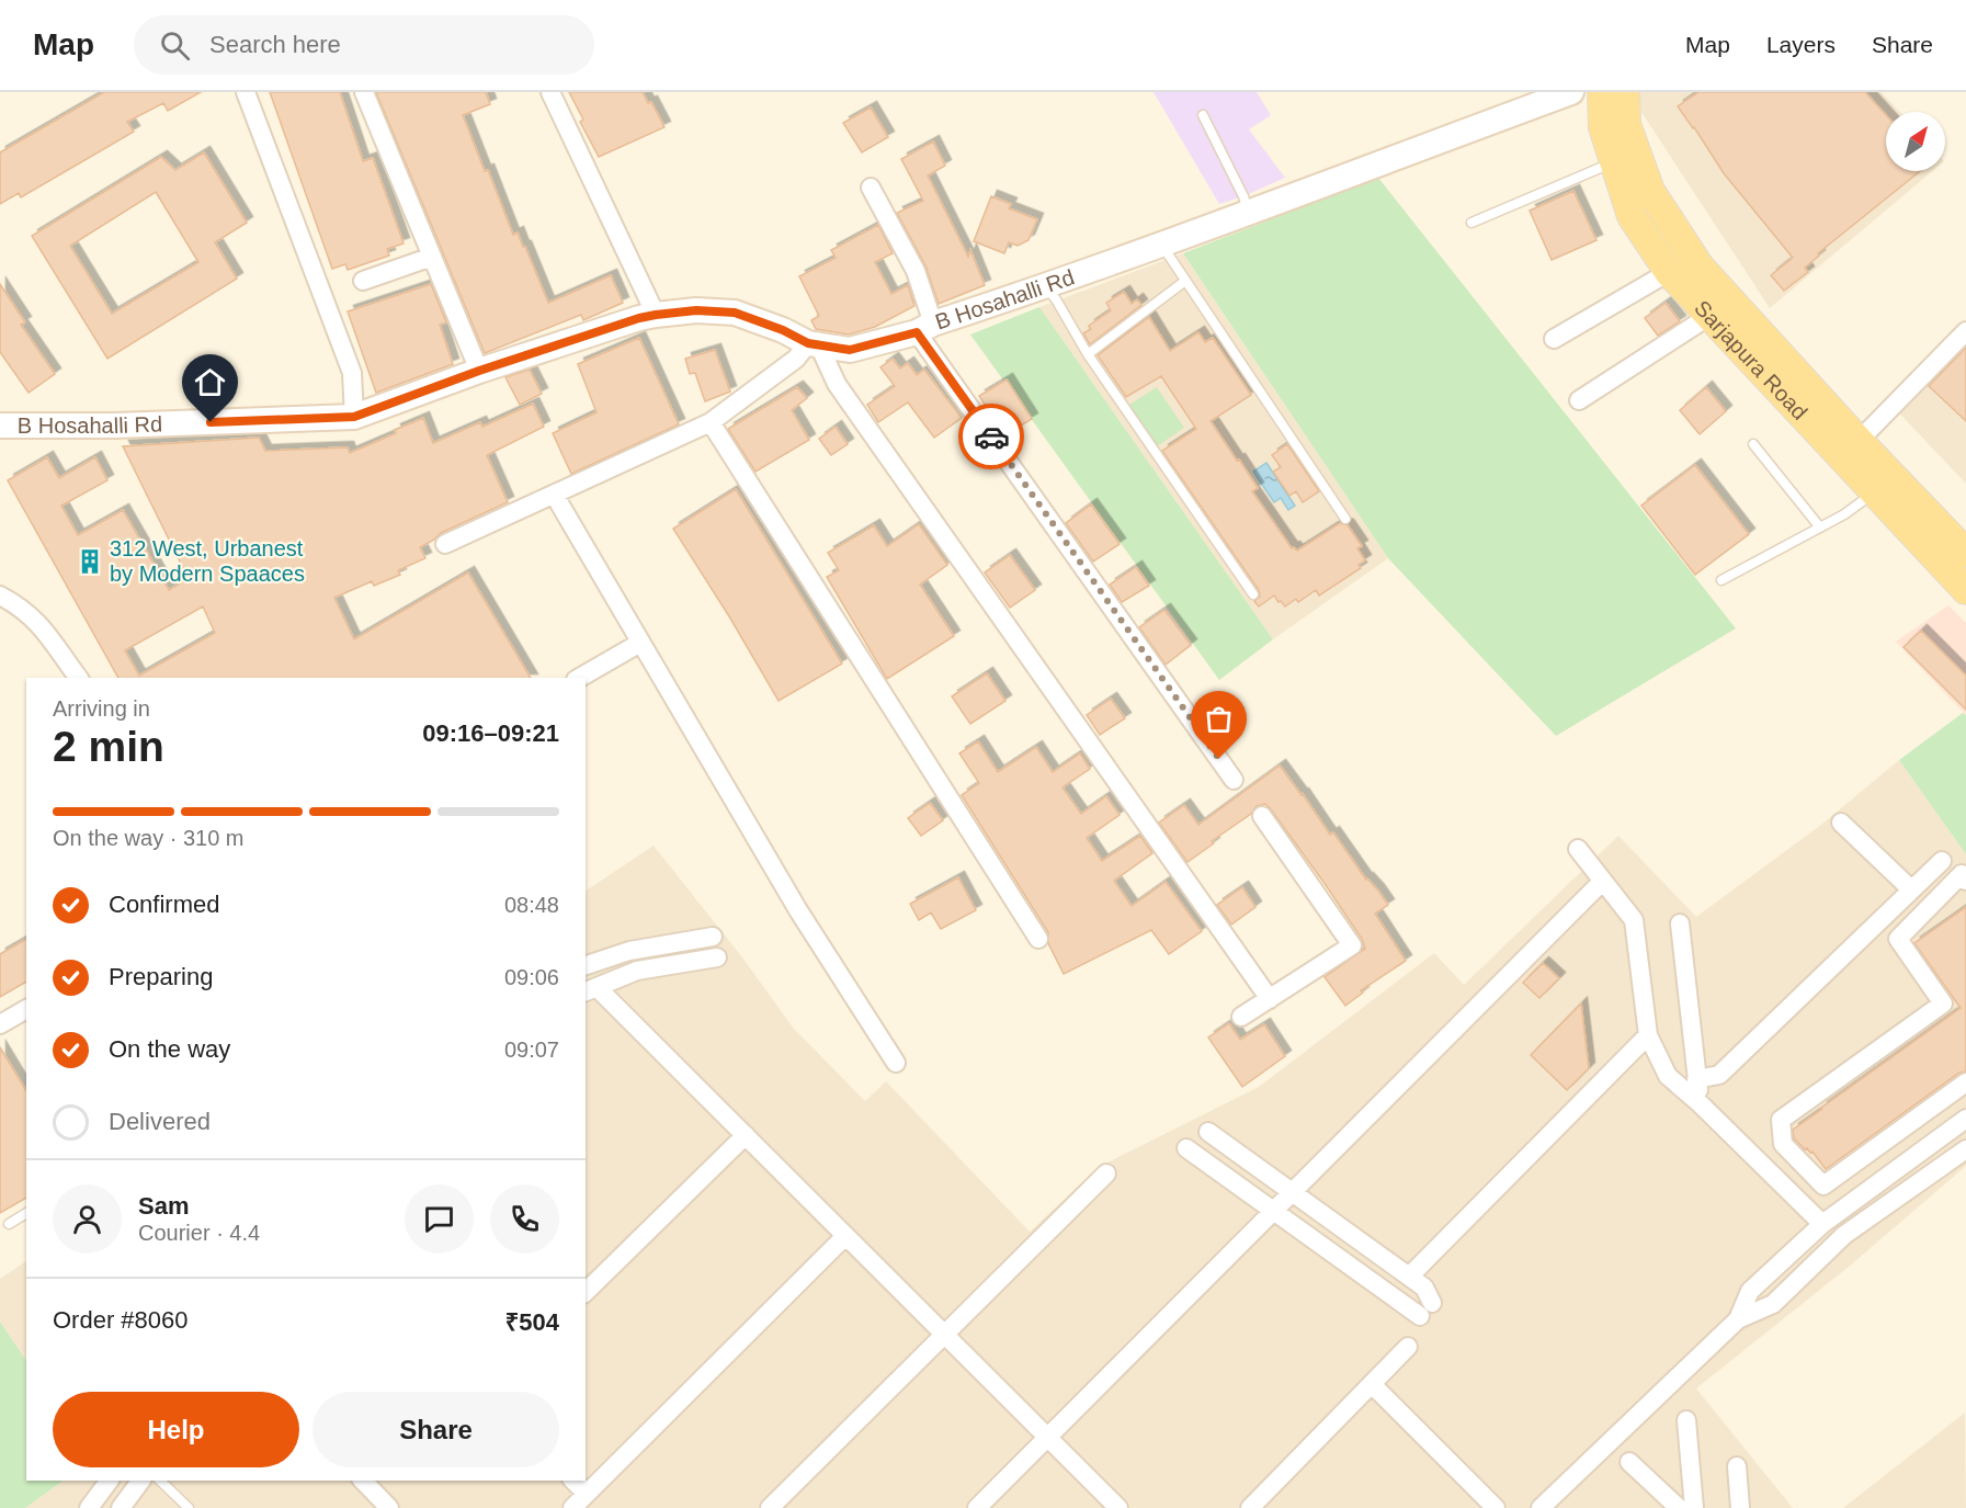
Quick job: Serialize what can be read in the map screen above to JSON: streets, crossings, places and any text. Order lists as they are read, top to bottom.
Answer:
{
  "streets": {
    "main road": ["Sarjapura Road"],
    "street": ["B Hosahalli Rd"]
  },
  "places": {
    "building": ["312 West, Urbanest by Modern Spaaces"]
  },
  "north": "top right",
  "page": {
    "header": "Map",
    "search": "Search here",
    "nav": ["Map", "Layers", "Share"],
    "heading": ["2 min", "Arriving in", "09:16–09:21"],
    "panel": [
      "Sam",
      "Courier · 4.4",
      "Order #8060",
      "₹504"
    ],
    "bar": "On the way · 310 m",
    "list": [
      ["Confirmed", "08:48"],
      ["Preparing", "09:06"],
      ["On the way", "09:07"],
      "Delivered"
    ],
    "buttons": ["Help", "Share"]
  }
}
